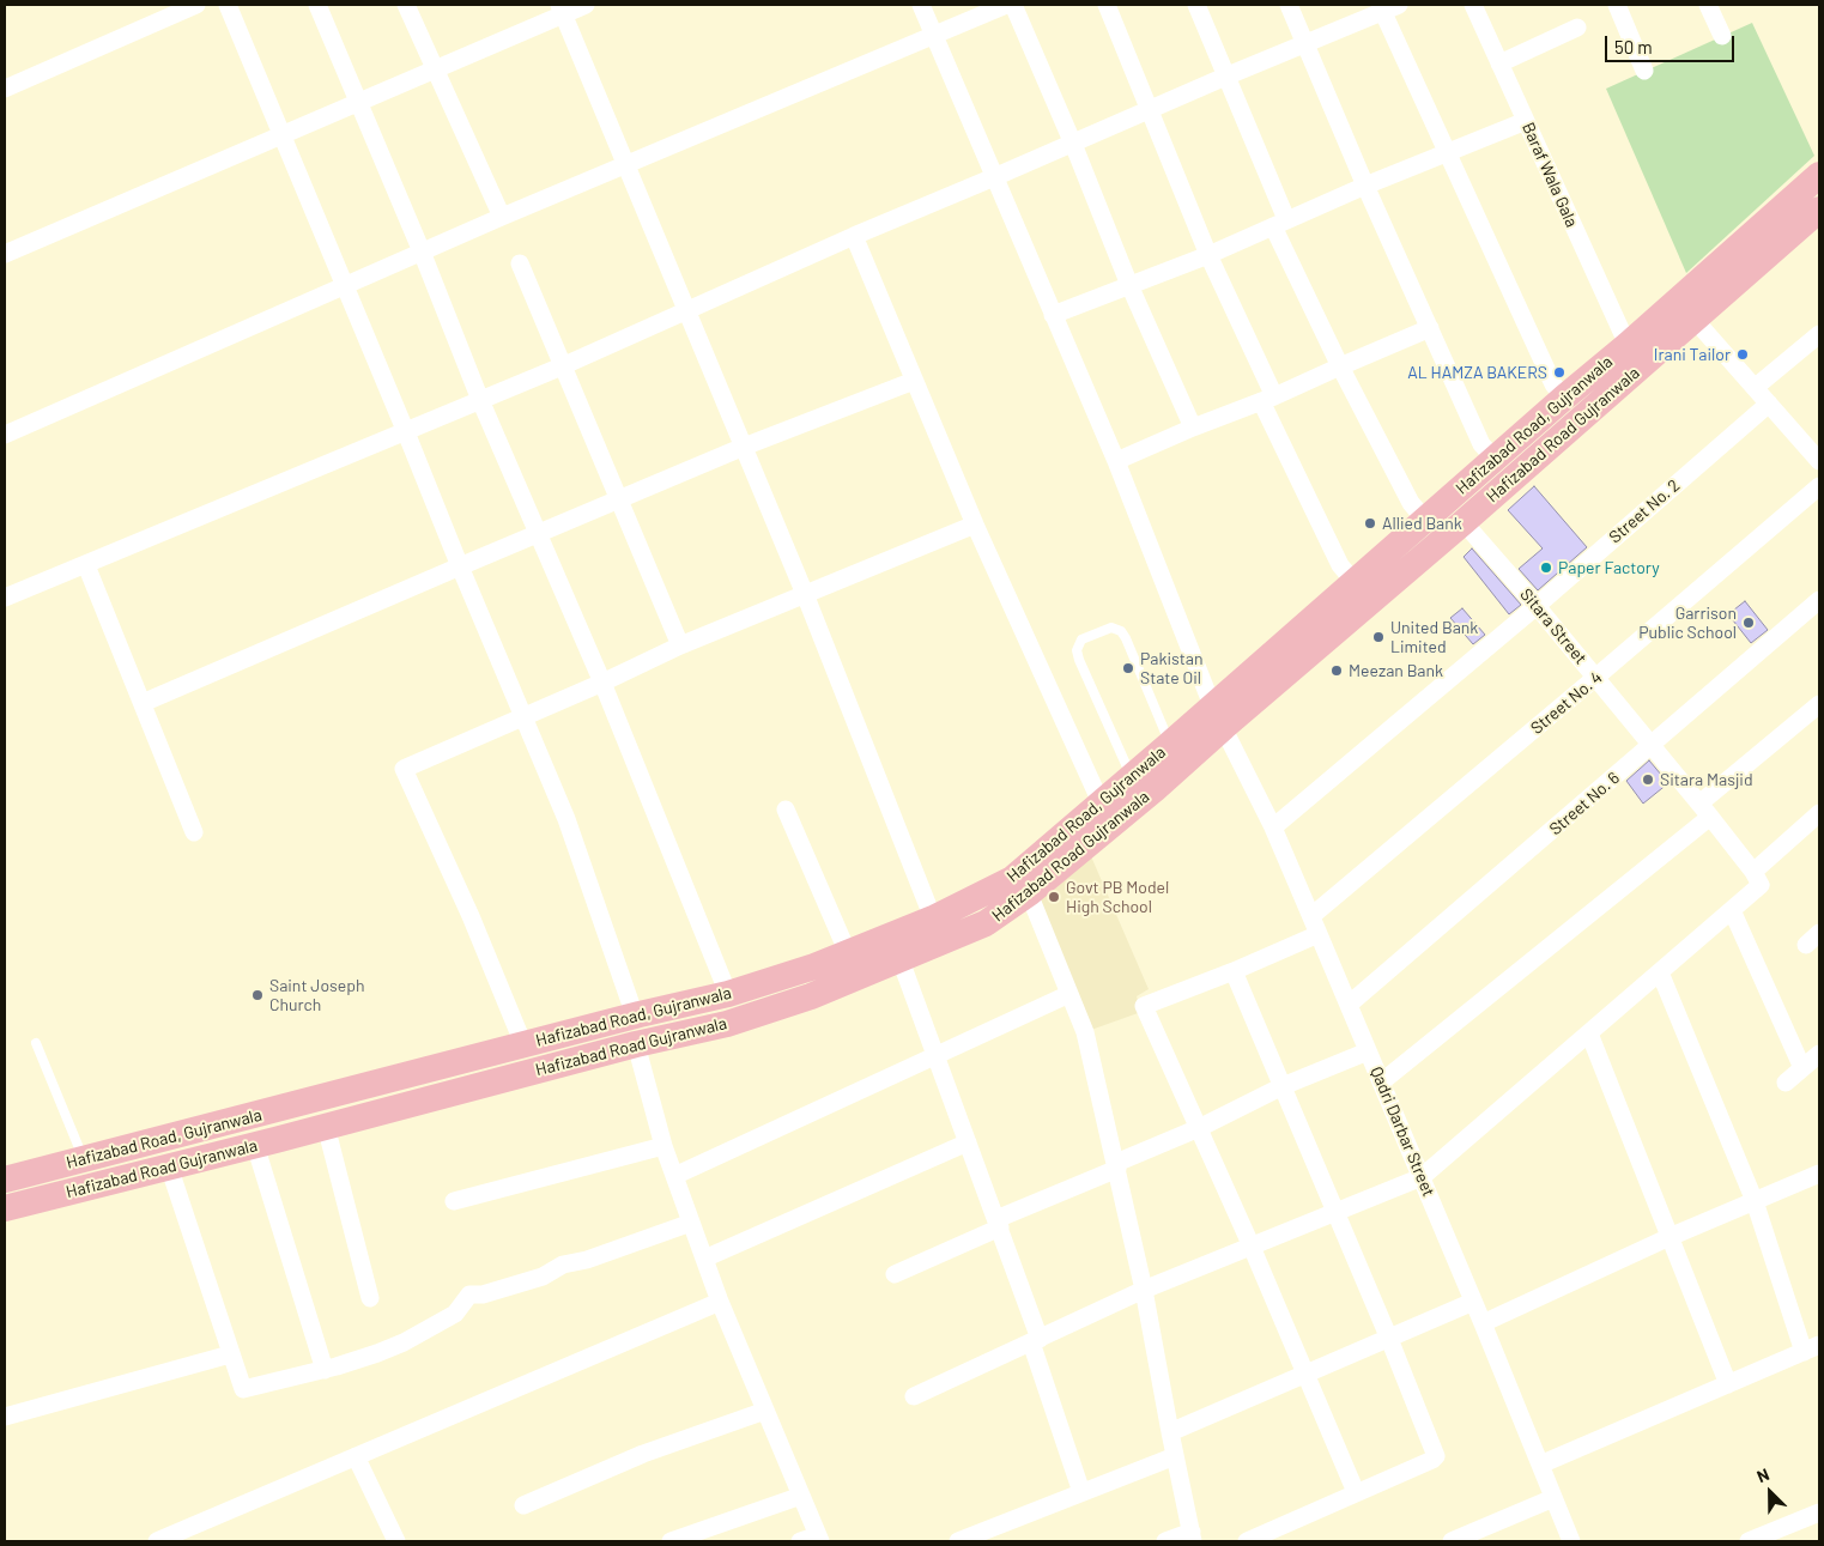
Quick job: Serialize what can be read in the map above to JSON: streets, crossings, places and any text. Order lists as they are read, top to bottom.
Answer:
{
  "streets": {
    "main road": ["Hafizabad Road, Gujranwala", "Hafizabad Road Gujranwala"],
    "street": [
      "Baraf Wala Gala",
      "Street No. 2",
      "Sitara Street",
      "Street No. 4",
      "Street No. 6",
      "Qadri Darbar Street"
    ]
  },
  "crossings": [
    ["Baraf Wala Gala", "Hafizabad Road, Gujranwala"],
    ["Hafizabad Road, Gujranwala", "Hafizabad Road Gujranwala"],
    ["Hafizabad Road, Gujranwala", "Qadri Darbar Street"],
    ["Hafizabad Road Gujranwala", "Sitara Street"],
    ["Hafizabad Road Gujranwala", "Qadri Darbar Street"],
    ["Street No. 2", "Sitara Street"],
    ["Street No. 2", "Qadri Darbar Street"],
    ["Sitara Street", "Street No. 4"],
    ["Sitara Street", "Street No. 6"],
    ["Street No. 4", "Qadri Darbar Street"],
    ["Street No. 6", "Qadri Darbar Street"]
  ],
  "places": [
    "Irani Tailor",
    "AL HAMZA BAKERS",
    "Allied Bank",
    "Paper Factory",
    "Garrison Public School",
    "United Bank Limited",
    "Pakistan State Oil",
    "Meezan Bank",
    "Sitara Masjid",
    "Govt PB Model High School",
    "Saint Joseph Church"
  ],
  "scale_bar": "50 m",
  "north": "top left"
}
